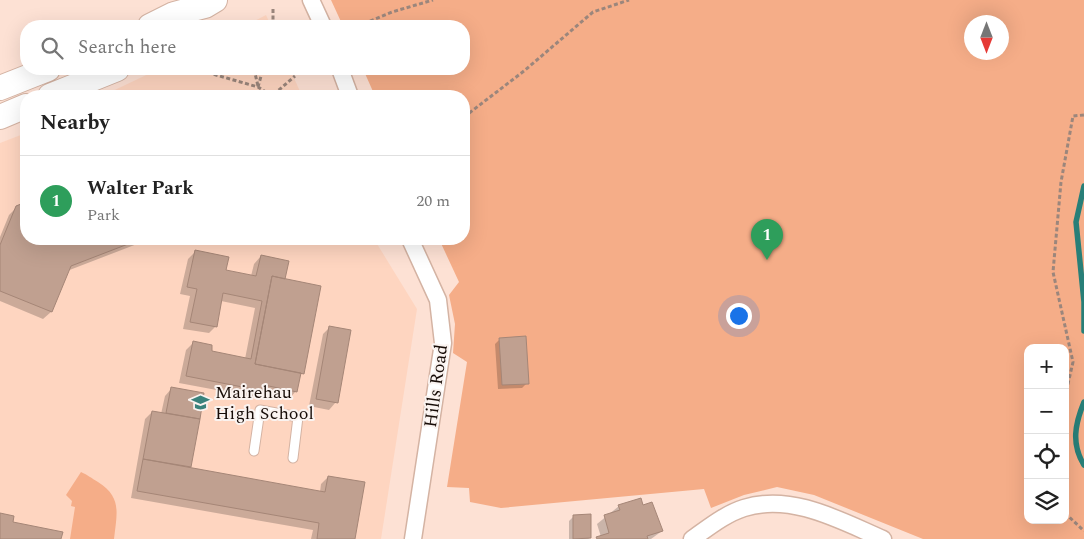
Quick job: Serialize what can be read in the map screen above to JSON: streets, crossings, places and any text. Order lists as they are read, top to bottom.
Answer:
{
  "streets": {
    "street": ["Hills Road"]
  },
  "places": {
    "school or university": ["Mairehau High School"]
  },
  "north": "bottom",
  "page": {
    "search": "Search here",
    "heading": "Nearby",
    "list": [
      {
        "mark": "1",
        "name": "Walter Park",
        "note": "Park",
        "value": "20 m"
      }
    ],
    "pins": "1",
    "map_buttons": ["+", "−"]
  }
}
